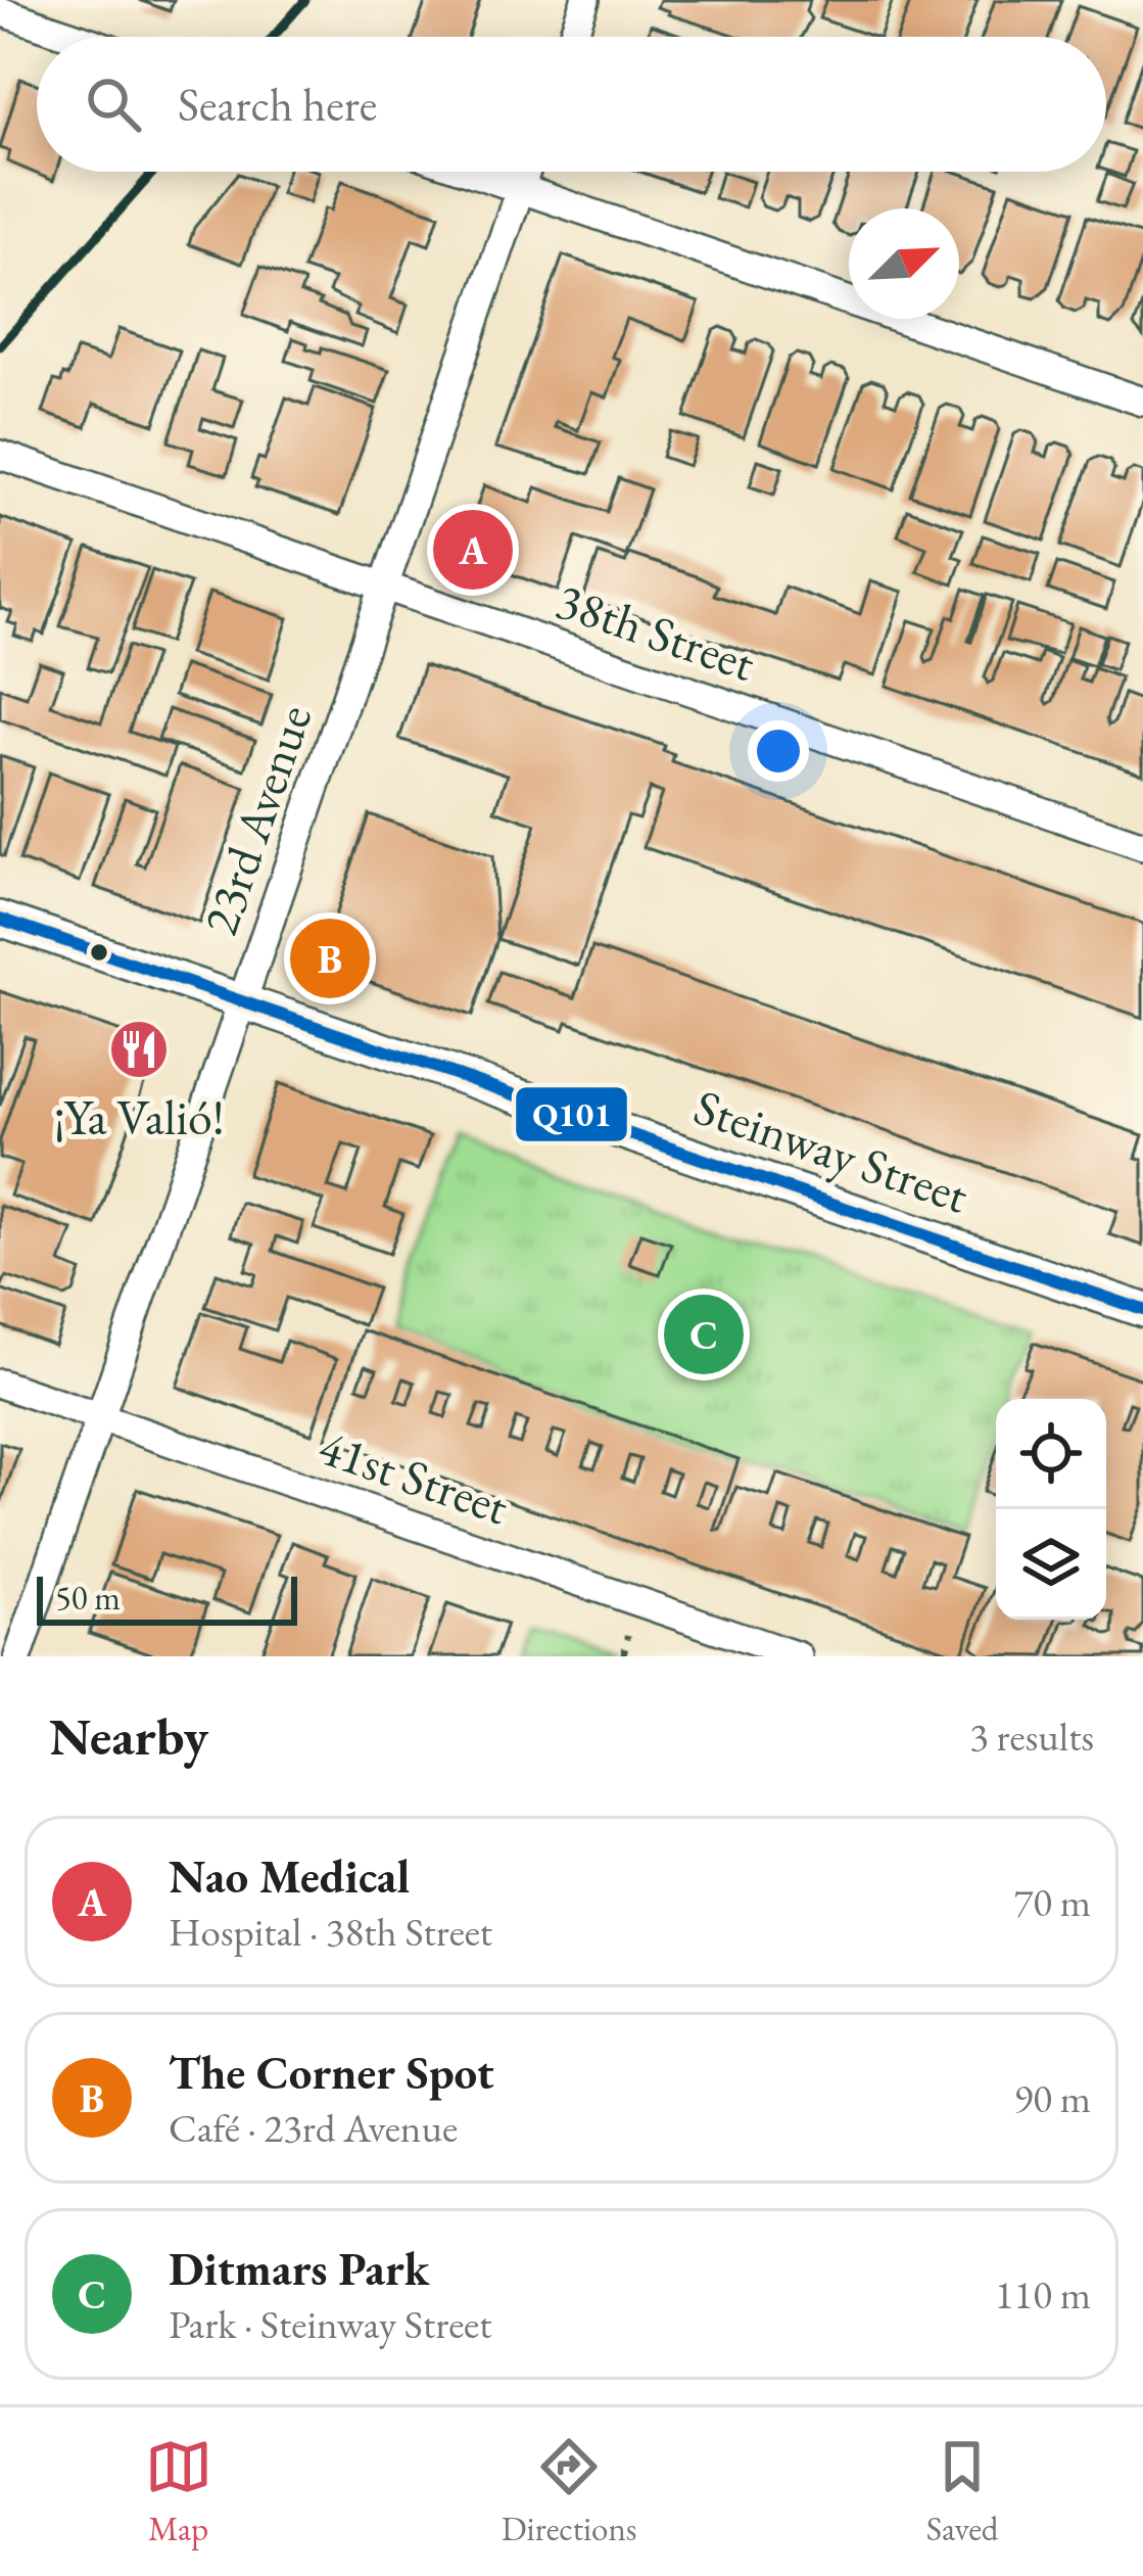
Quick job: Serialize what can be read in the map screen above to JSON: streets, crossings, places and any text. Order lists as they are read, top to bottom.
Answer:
{
  "streets": {
    "street": [
      "38th Street",
      "23rd Avenue",
      "Steinway Street",
      "41st Street"
    ]
  },
  "crossings": [
    ["38th Street", "23rd Avenue"],
    ["23rd Avenue", "Steinway Street"],
    ["23rd Avenue", "41st Street"]
  ],
  "places": {
    "restaurant": ["¡Ya Valió!"]
  },
  "lines": ["transit line Q101"],
  "scale_bar": "50 m",
  "north": "top right",
  "page": {
    "search": "Search here",
    "pins": ["A", "B", "C"],
    "scale": "50 m",
    "heading": ["Nearby", "3 results"],
    "list": [
      {
        "mark": "A",
        "name": "Nao Medical",
        "note": "Hospital · 38th Street",
        "value": "70 m"
      },
      {
        "mark": "B",
        "name": "The Corner Spot",
        "note": "Café · 23rd Avenue",
        "value": "90 m"
      },
      {
        "mark": "C",
        "name": "Ditmars Park",
        "note": "Park · Steinway Street",
        "value": "110 m"
      }
    ],
    "nav": ["Map", "Directions", "Saved"]
  }
}
